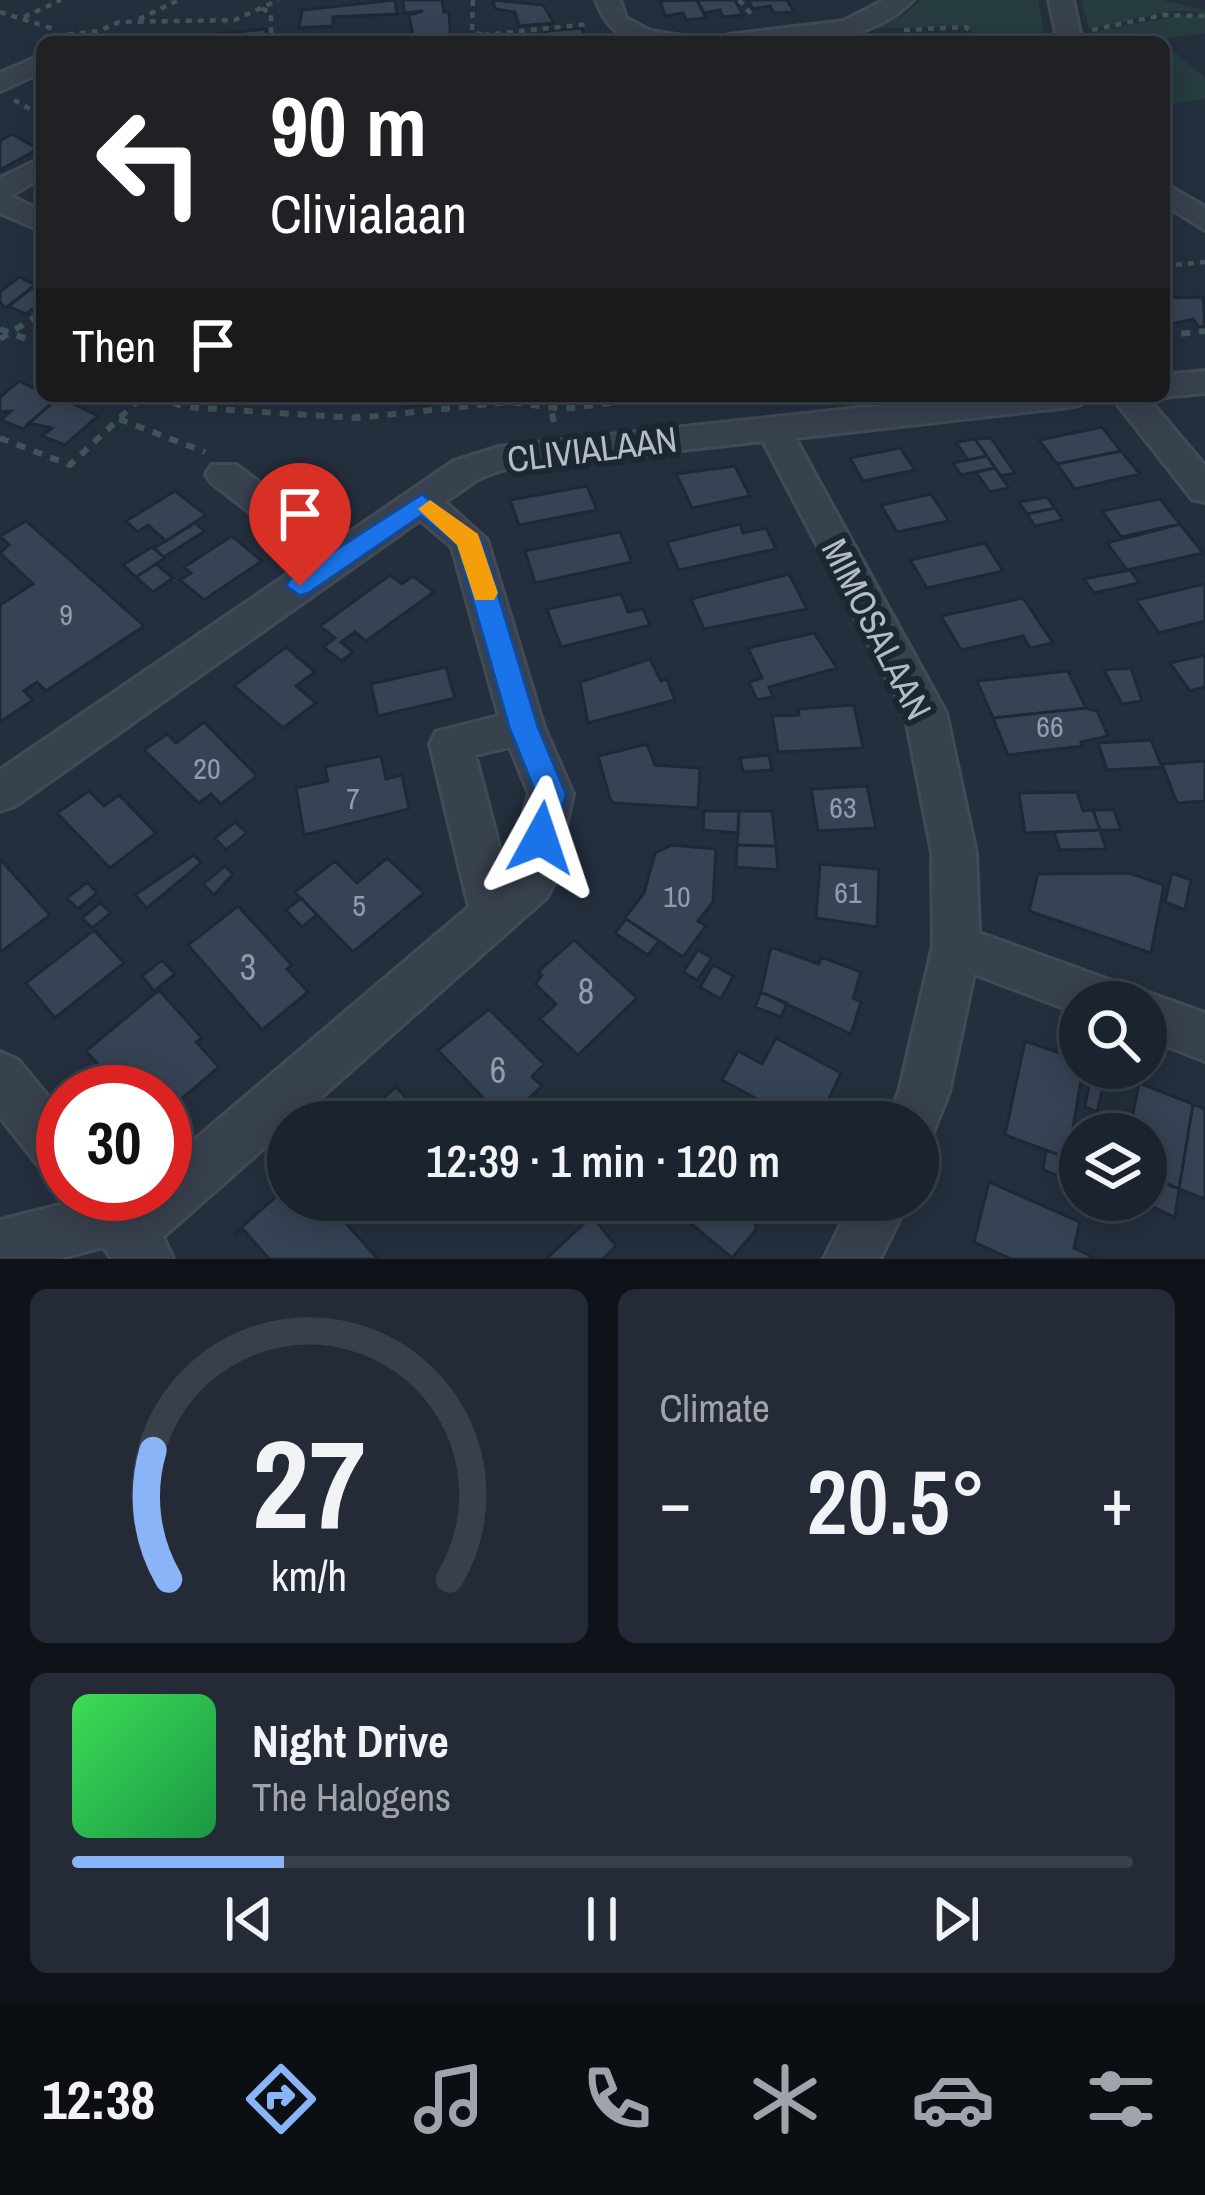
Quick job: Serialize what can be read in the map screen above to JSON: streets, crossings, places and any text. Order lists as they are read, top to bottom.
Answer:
{
  "streets": {
    "street": ["CLIVIALAAN", "MIMOSALAAN"]
  },
  "crossings": [
    ["CLIVIALAAN", "MIMOSALAAN"]
  ],
  "house_numbers": [
    "9",
    "66",
    "20",
    "7",
    "63",
    "61",
    "10",
    "5",
    "3",
    "8",
    "6"
  ],
  "page": {
    "turn": ["90 m", "Clivialaan"],
    "then": "Then",
    "limit": "30",
    "trip": "12:39 · 1 min · 120 m",
    "tile": "Climate",
    "heat": ["−", "20.5°", "+"],
    "song": ["Night Drive", "The Halogens"],
    "tabs": "12:38",
    "gauge": ["27", "km/h"]
  }
}
